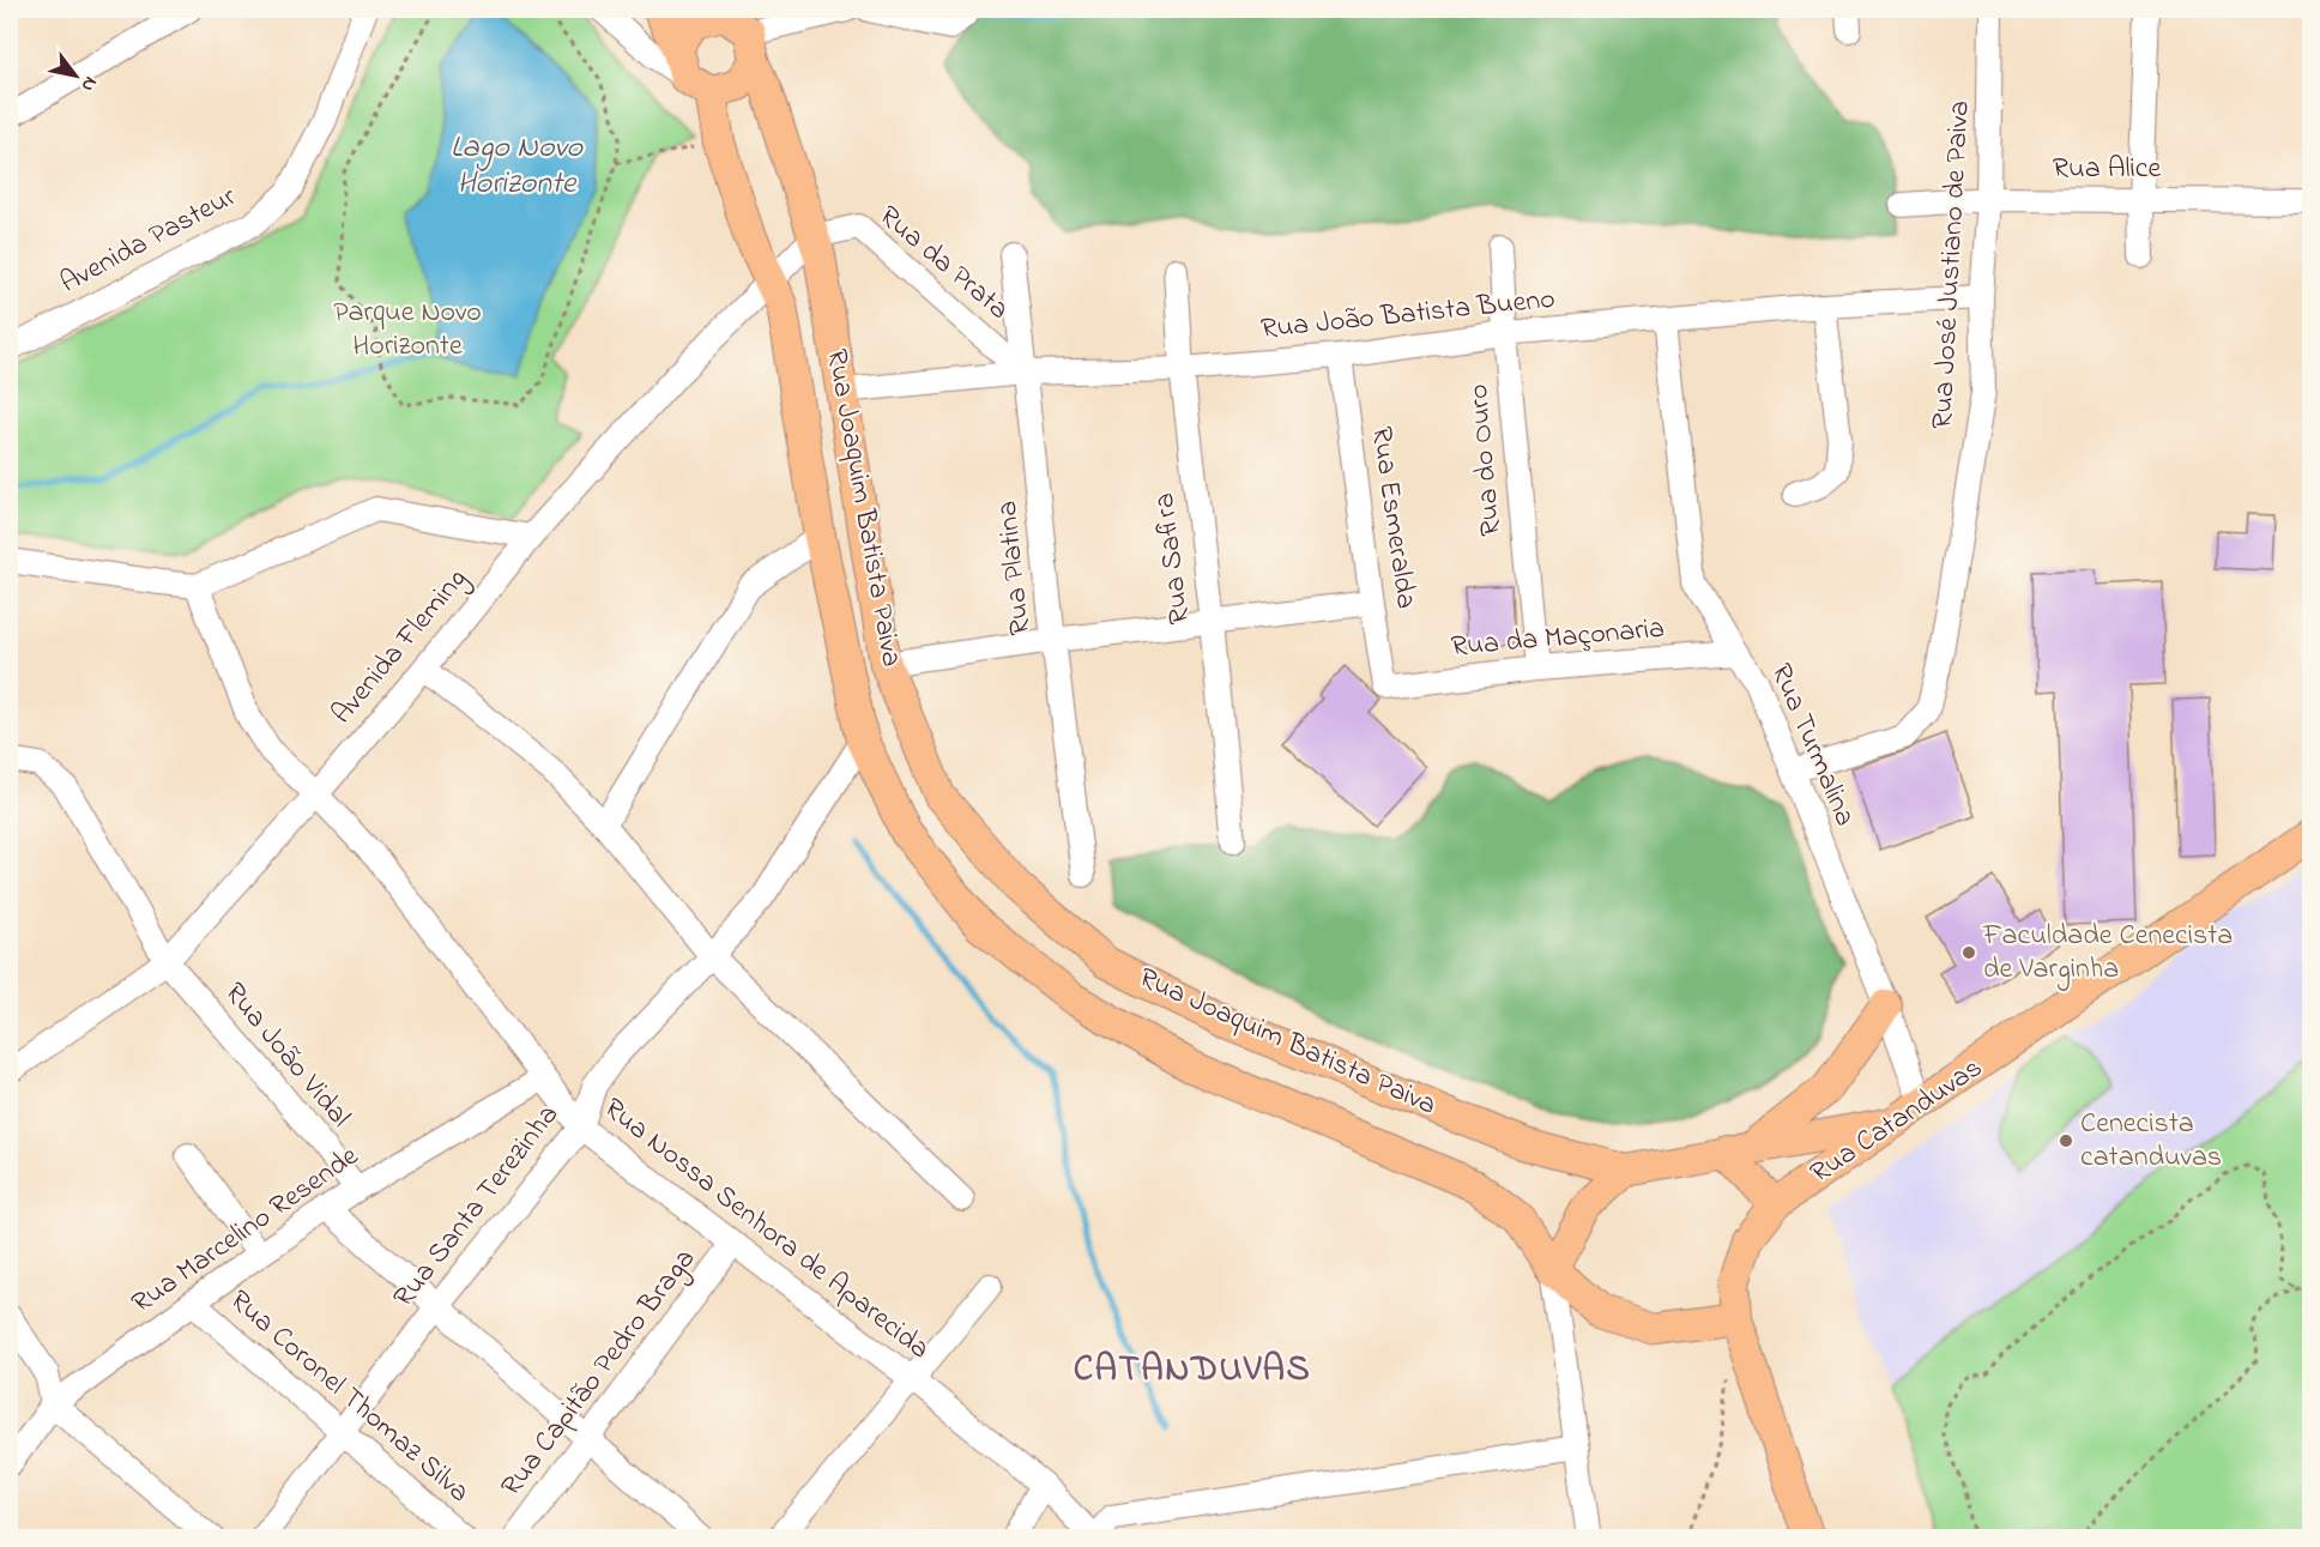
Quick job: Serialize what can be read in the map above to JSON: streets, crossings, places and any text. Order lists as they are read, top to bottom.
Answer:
{
  "streets": {
    "main road": ["Rua Joaquim Batista Paiva", "Rua Catanduvas"],
    "street": [
      "Rua Alice",
      "Avenida Pasteur",
      "Rua da Prata",
      "Rua José Justiano de Paiva",
      "Rua João Batista Bueno",
      "Rua do Ouro",
      "Rua Esmeralda",
      "Rua Safira",
      "Rua Platina",
      "Rua da Maçonaria",
      "Avenida Fleming",
      "Rua Turmalina",
      "Rua João Vidal",
      "Rua Santa Terezinha",
      "Rua Nossa Senhora de Aparecida",
      "Rua Marcelino Resende",
      "Rua Capitão Pedro Braga",
      "Rua Coronel Thomaz Silva"
    ]
  },
  "crossings": [
    ["Rua Alice", "Rua José Justiano de Paiva"],
    ["Rua da Prata", "Rua João Batista Bueno"],
    ["Rua da Prata", "Rua Joaquim Batista Paiva"],
    ["Rua da Prata", "Rua Platina"],
    ["Rua da Prata", "Avenida Fleming"],
    ["Rua José Justiano de Paiva", "Rua João Batista Bueno"],
    ["Rua José Justiano de Paiva", "Rua Turmalina"],
    ["Rua João Batista Bueno", "Rua do Ouro"],
    ["Rua João Batista Bueno", "Rua Joaquim Batista Paiva"],
    ["Rua João Batista Bueno", "Rua Esmeralda"],
    ["Rua João Batista Bueno", "Rua Safira"],
    ["Rua João Batista Bueno", "Rua Platina"],
    ["Rua João Batista Bueno", "Rua Turmalina"],
    ["Rua do Ouro", "Rua da Maçonaria"],
    ["Rua Joaquim Batista Paiva", "Avenida Fleming"],
    ["Rua Joaquim Batista Paiva", "Rua Catanduvas"],
    ["Rua Joaquim Batista Paiva", "Rua Santa Terezinha"],
    ["Rua Esmeralda", "Rua da Maçonaria"],
    ["Rua da Maçonaria", "Rua Turmalina"],
    ["Avenida Fleming", "Rua João Vidal"],
    ["Avenida Fleming", "Rua Nossa Senhora de Aparecida"],
    ["Rua Turmalina", "Rua Catanduvas"],
    ["Rua João Vidal", "Rua Marcelino Resende"],
    ["Rua Santa Terezinha", "Rua Nossa Senhora de Aparecida"],
    ["Rua Santa Terezinha", "Rua Coronel Thomaz Silva"],
    ["Rua Nossa Senhora de Aparecida", "Rua Marcelino Resende"],
    ["Rua Nossa Senhora de Aparecida", "Rua Capitão Pedro Braga"],
    ["Rua Marcelino Resende", "Rua Coronel Thomaz Silva"]
  ],
  "districts": ["CATANDUVAS"],
  "water": ["Lago Novo Horizonte"],
  "parks": ["Parque Novo Horizonte"],
  "places": ["Faculdade Cenecista de Varginha", "Cenecista catanduvas"],
  "north": "bottom right"
}
